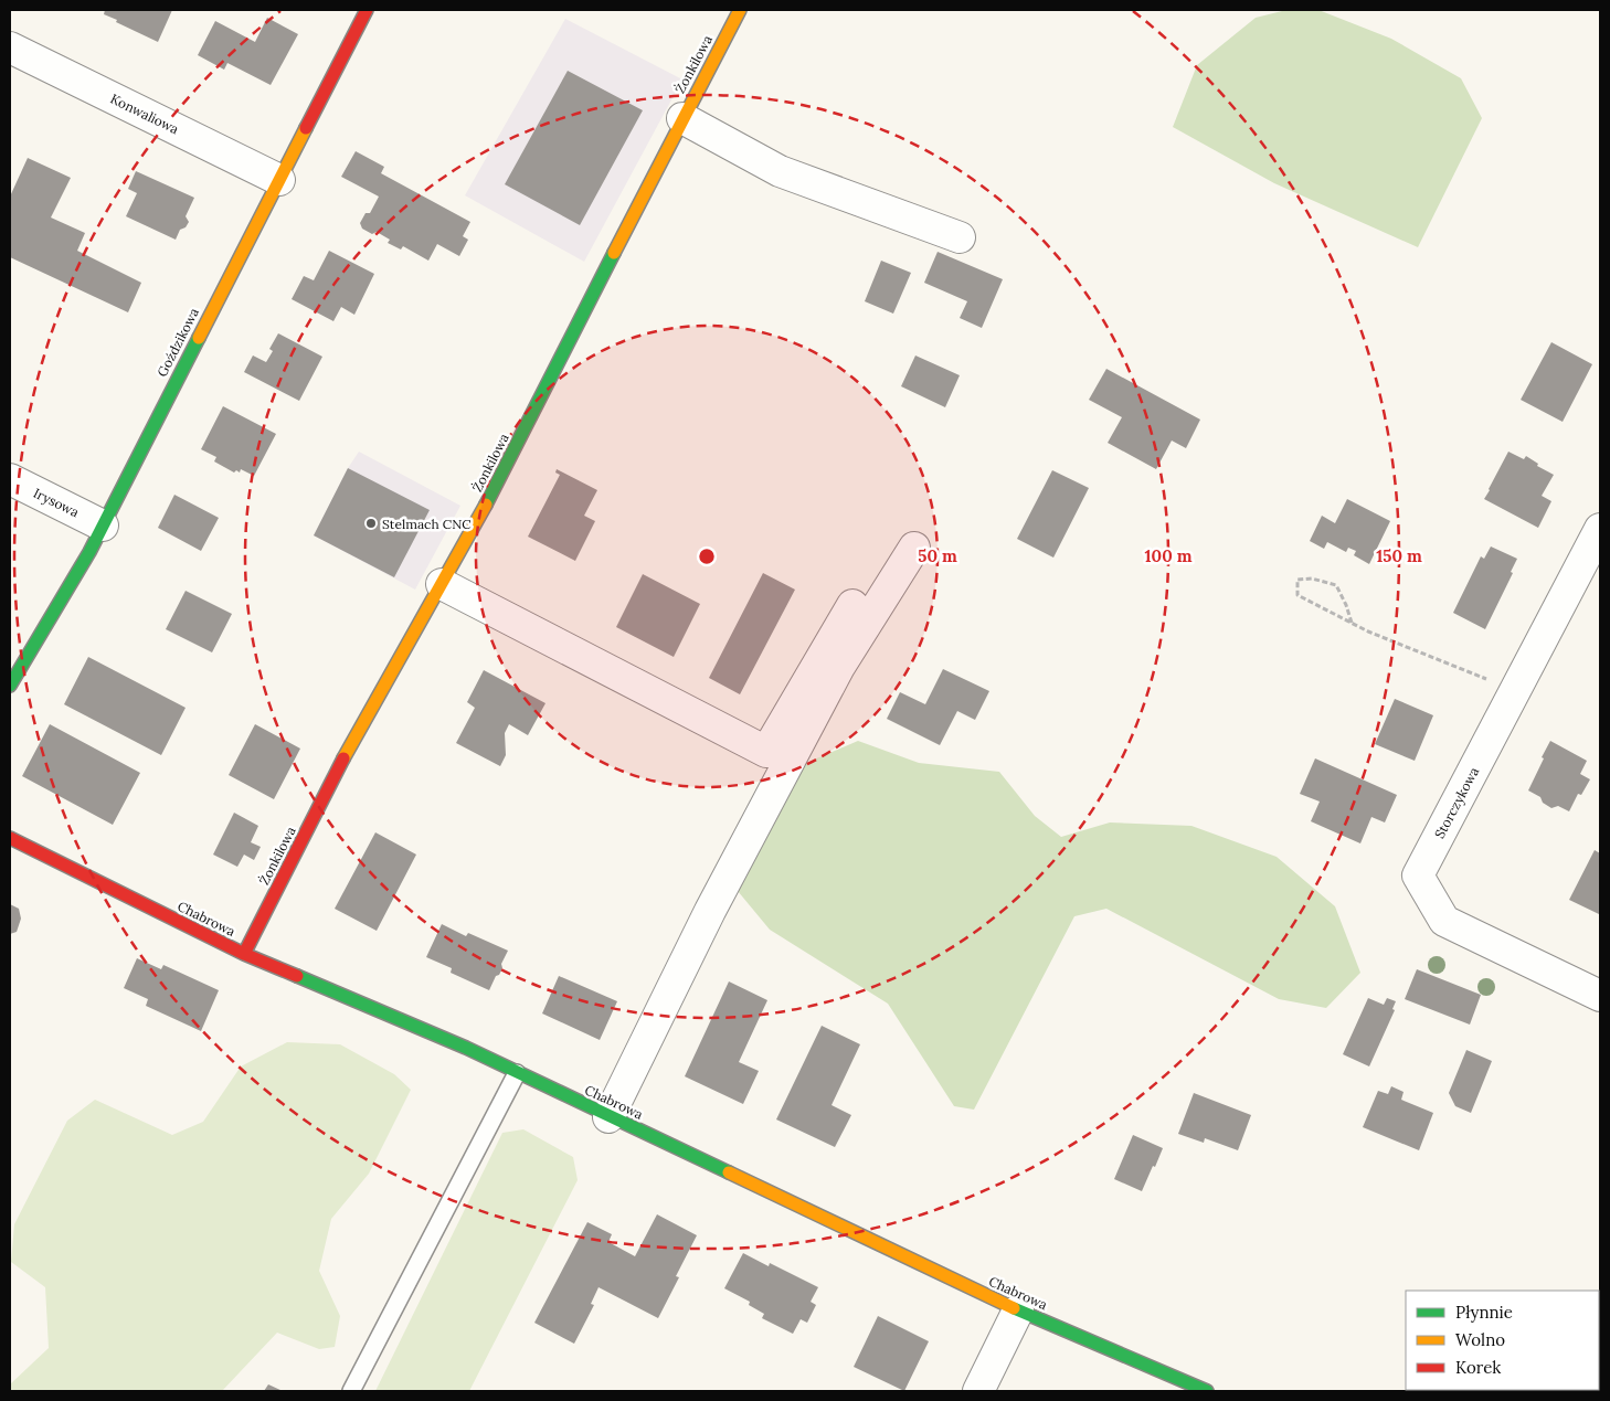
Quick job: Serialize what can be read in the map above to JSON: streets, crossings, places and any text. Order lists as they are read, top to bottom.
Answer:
{
  "streets": {
    "street": [
      "Żonkilowa",
      "Konwaliowa",
      "Goździkowa",
      "Irysowa",
      "Storczykowa",
      "Chabrowa"
    ]
  },
  "crossings": [
    ["Żonkilowa", "Chabrowa"],
    ["Konwaliowa", "Goździkowa"],
    ["Goździkowa", "Irysowa"]
  ],
  "places": ["Stelmach CNC"],
  "legend": ["Płynnie", "Wolno", "Korek"],
  "rings": ["50 m", "100 m", "150 m"]
}
